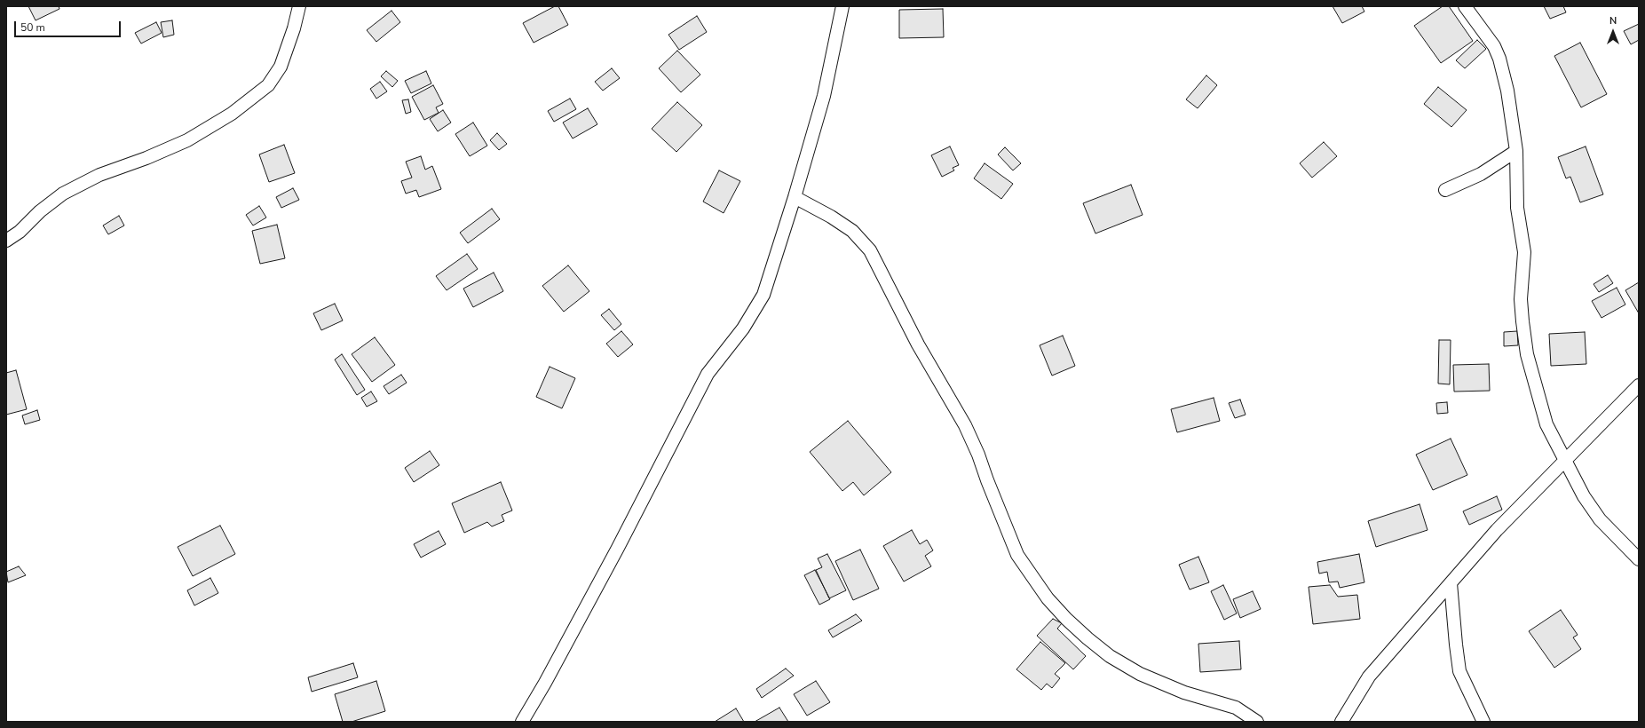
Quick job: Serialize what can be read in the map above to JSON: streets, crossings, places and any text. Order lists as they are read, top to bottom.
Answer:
{
  "scale_bar": "50 m",
  "north": "top"
}
